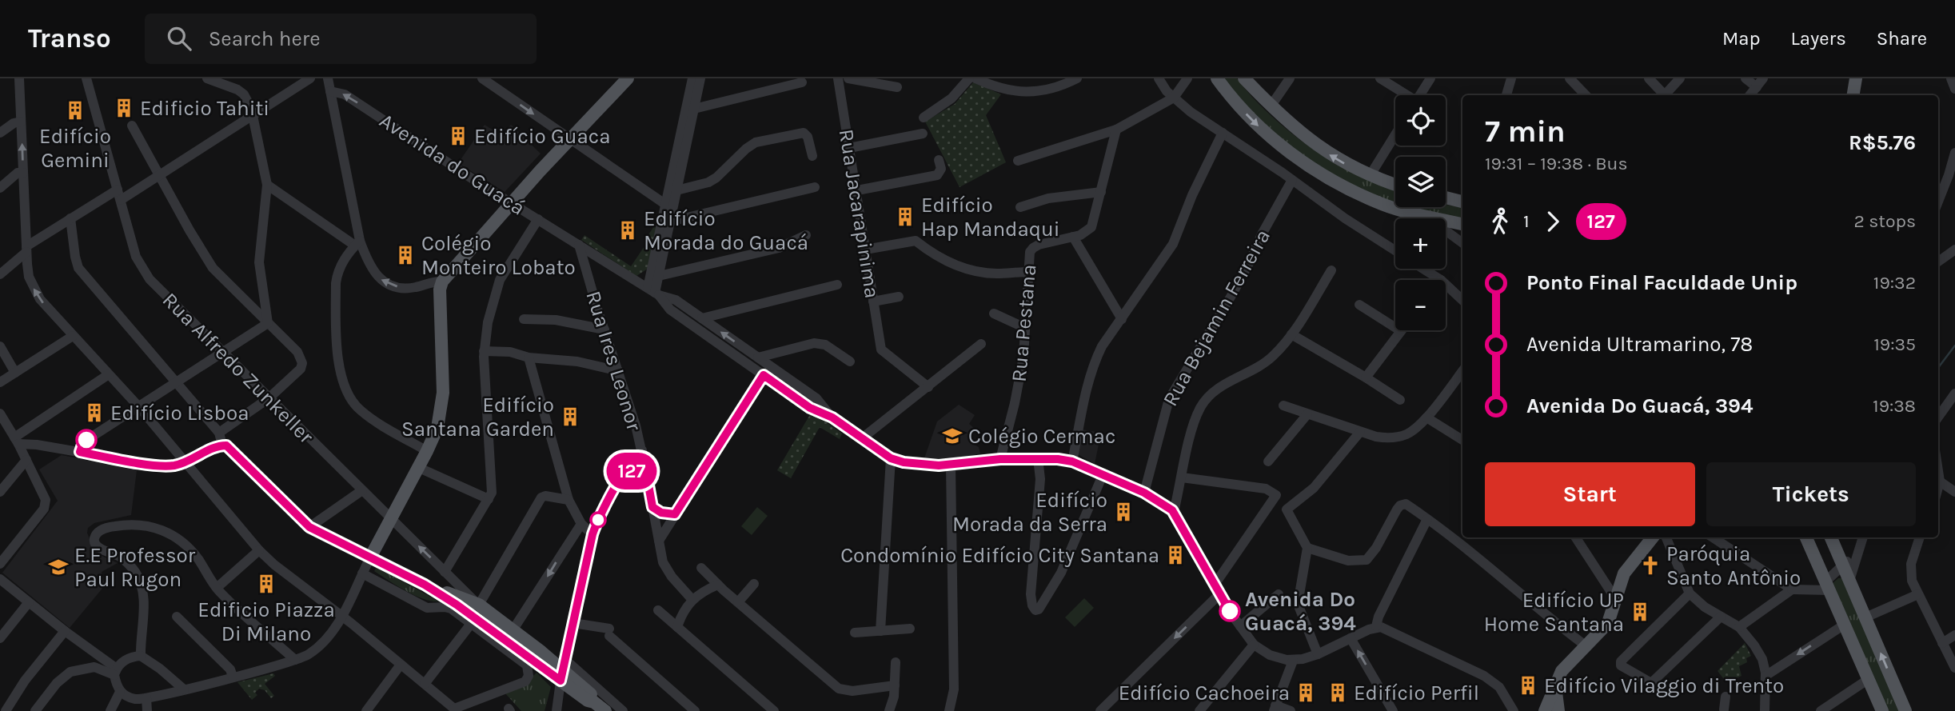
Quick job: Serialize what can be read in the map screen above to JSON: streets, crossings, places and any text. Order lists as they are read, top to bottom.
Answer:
{
  "streets": {
    "street": [
      "Avenida do Guacá",
      "Rua Jacarapinima",
      "Rua Bejamin Ferreira",
      "Rua Pestana",
      "Rua Ires Leonor",
      "Rua Alfredo Zunkeller"
    ]
  },
  "crossings": [
    ["Avenida do Guacá", "Rua Bejamin Ferreira"],
    ["Avenida do Guacá", "Rua Pestana"],
    ["Avenida do Guacá", "Rua Ires Leonor"]
  ],
  "places": {
    "building": [
      "Edificio Tahiti",
      "Edifício Gemini",
      "Edifício Guaca",
      "Edifício Hap Mandaqui",
      "Edifício Morada do Guacá",
      "Colégio Monteiro Lobato",
      "Edifício Lisboa",
      "Edifício Santana Garden",
      "Edifício Morada da Serra",
      "Condomínio Edifício City Santana",
      "Edificio Piazza Di Milano",
      "Edifício UP Home Santana",
      "Edifício Vilaggio di Trento",
      "Edifício Cachoeira",
      "Edifício Perfil"
    ],
    "school or university": ["Colégio Cermac", "E.E Professor Paul Rugon"],
    "church": ["Paróquia Santo Antônio"],
    "other": ["Avenida Do Guacá, 394"]
  },
  "lines": ["bus line 127"],
  "page": {
    "header": "Transo",
    "search": "Search here",
    "nav": ["Map", "Layers", "Share"],
    "on_map": "127",
    "map_buttons": ["+", "−"],
    "heading": ["7 min", "19:31 – 19:38 · Bus", "R$5.76"],
    "legs": ["1", "127", "2 stops"],
    "list": [
      {
        "name": "Ponto Final Faculdade Unip",
        "value": "19:32"
      },
      {
        "name": "Avenida Ultramarino, 78",
        "value": "19:35"
      },
      {
        "name": "Avenida Do Guacá, 394",
        "value": "19:38"
      }
    ],
    "buttons": ["Start", "Tickets"]
  }
}
